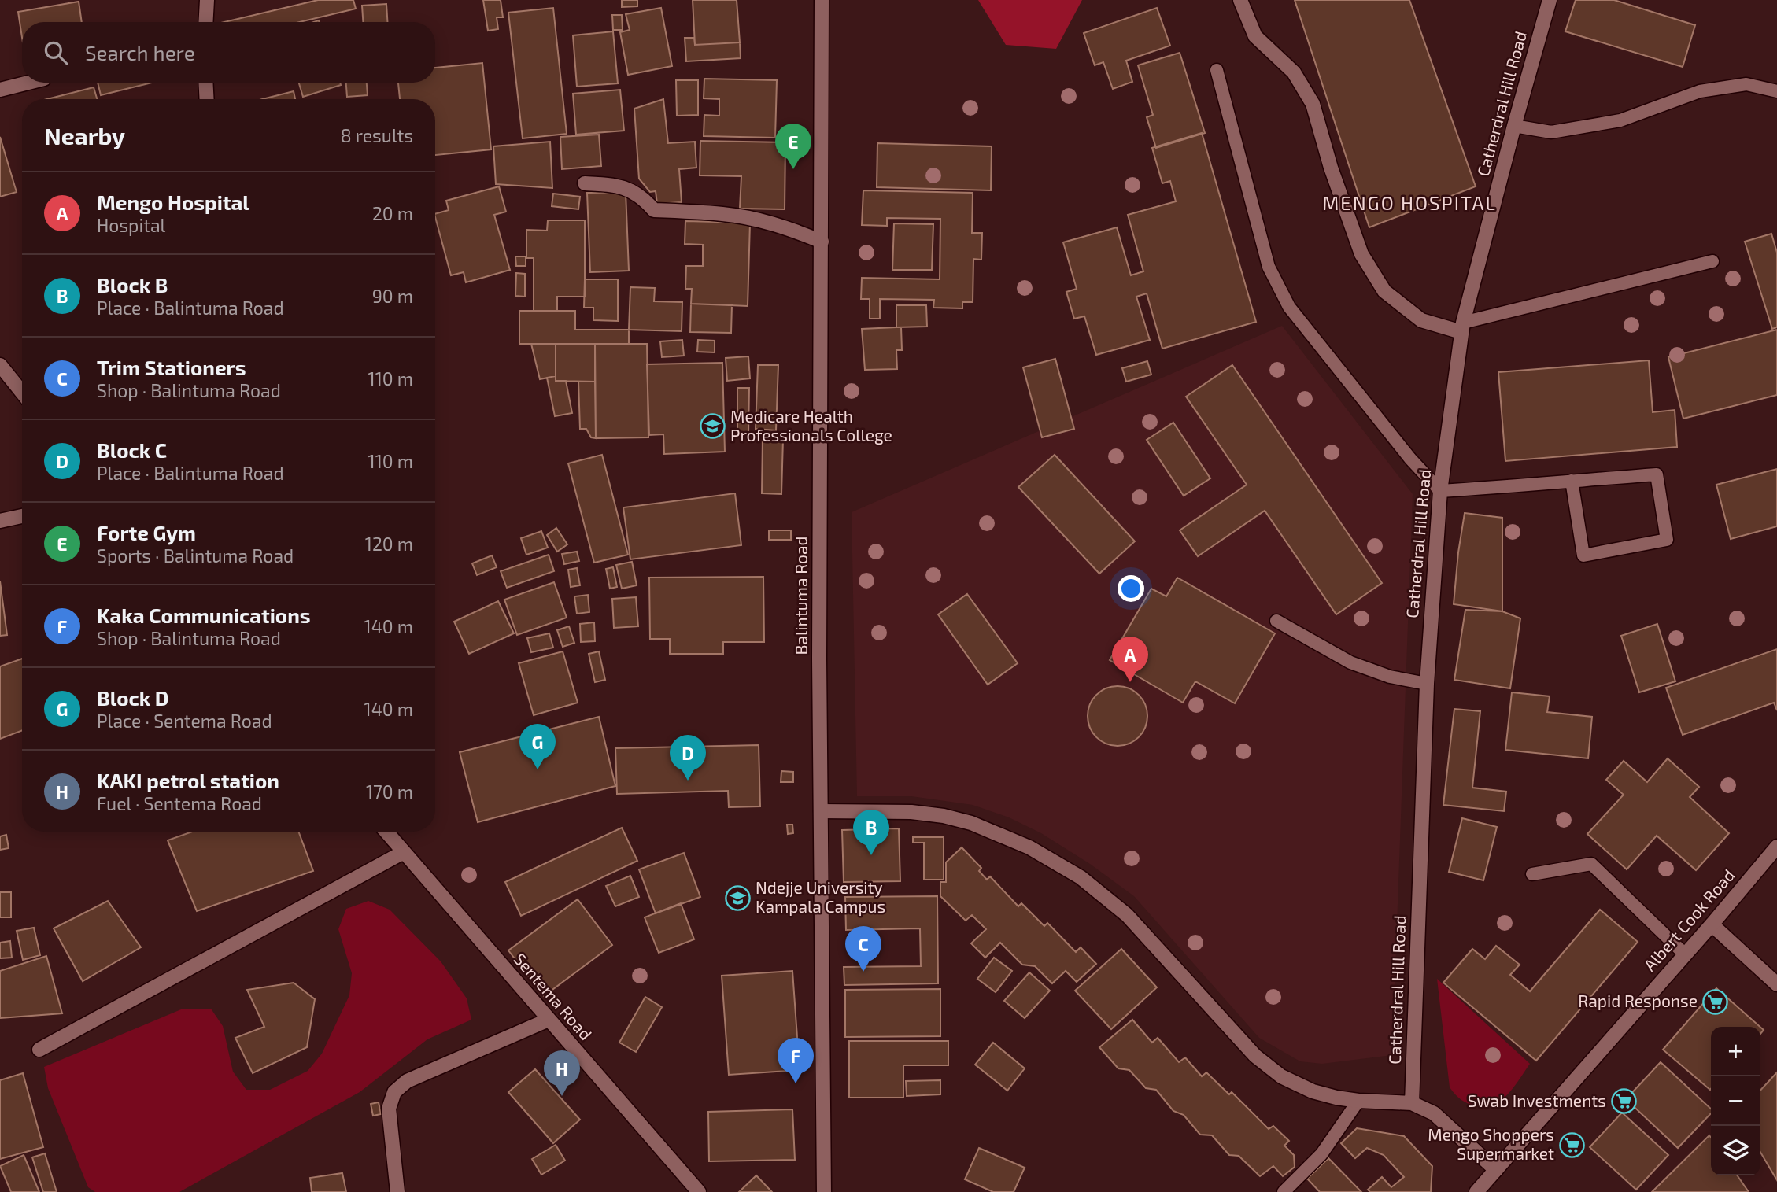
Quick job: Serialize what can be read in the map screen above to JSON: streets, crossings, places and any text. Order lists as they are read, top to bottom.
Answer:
{
  "streets": {
    "street": [
      "Catherdral Hill Road",
      "Balintuma Road",
      "Albert Cook Road",
      "Sentema Road"
    ]
  },
  "districts": ["MENGO HOSPITAL"],
  "places": {
    "school or university": ["Medicare Health Professionals College", "Ndejje University Kampala Campus"],
    "supermarket": ["Rapid Response", "Swab Investments", "Mengo Shoppers Supermarket"]
  },
  "page": {
    "search": "Search here",
    "heading": ["Nearby", "8 results"],
    "pins": [
      "E",
      "A",
      "G",
      "D",
      "B",
      "C",
      "F",
      "H"
    ],
    "list": [
      {
        "mark": "A",
        "name": "Mengo Hospital",
        "note": "Hospital",
        "value": "20 m"
      },
      {
        "mark": "B",
        "name": "Block B",
        "note": "Place · Balintuma Road",
        "value": "90 m"
      },
      {
        "mark": "C",
        "name": "Trim Stationers",
        "note": "Shop · Balintuma Road",
        "value": "110 m"
      },
      {
        "mark": "D",
        "name": "Block C",
        "note": "Place · Balintuma Road",
        "value": "110 m"
      },
      {
        "mark": "E",
        "name": "Forte Gym",
        "note": "Sports · Balintuma Road",
        "value": "120 m"
      },
      {
        "mark": "F",
        "name": "Kaka Communications",
        "note": "Shop · Balintuma Road",
        "value": "140 m"
      },
      {
        "mark": "G",
        "name": "Block D",
        "note": "Place · Sentema Road",
        "value": "140 m"
      },
      {
        "mark": "H",
        "name": "KAKI petrol station",
        "note": "Fuel · Sentema Road",
        "value": "170 m"
      }
    ],
    "map_buttons": ["+", "−"]
  }
}
